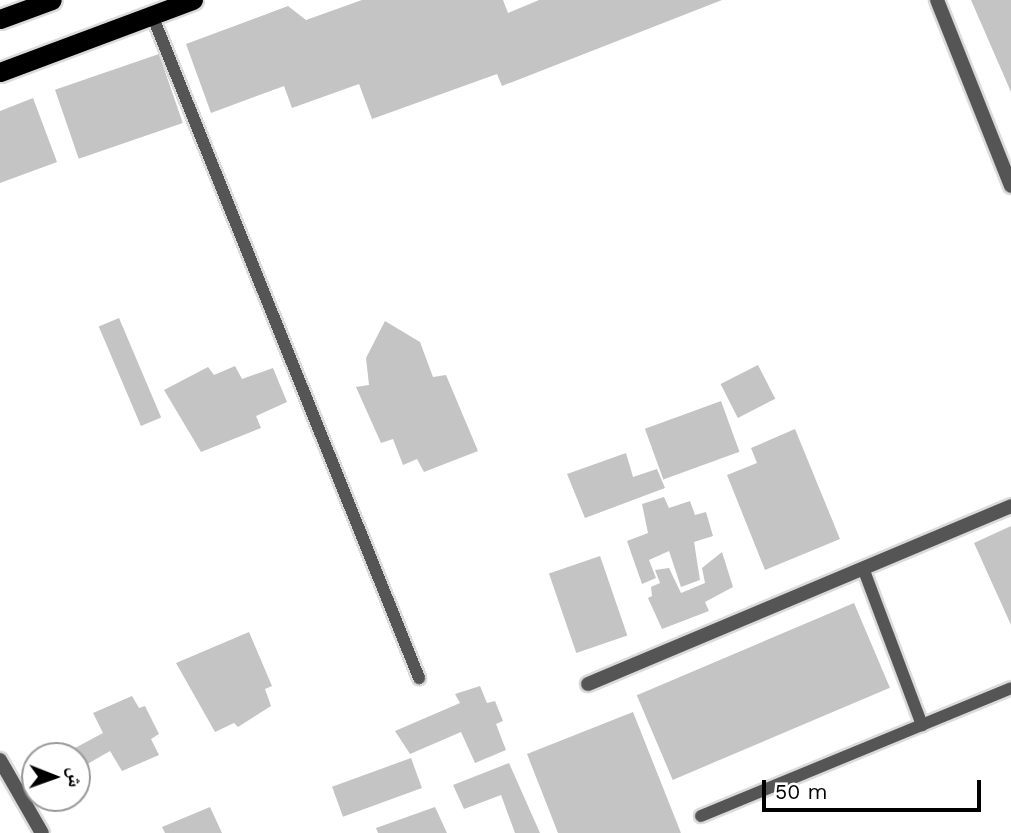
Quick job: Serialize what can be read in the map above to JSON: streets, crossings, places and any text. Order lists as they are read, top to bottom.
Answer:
{
  "scale_bar": "50 m",
  "north": "right"
}
